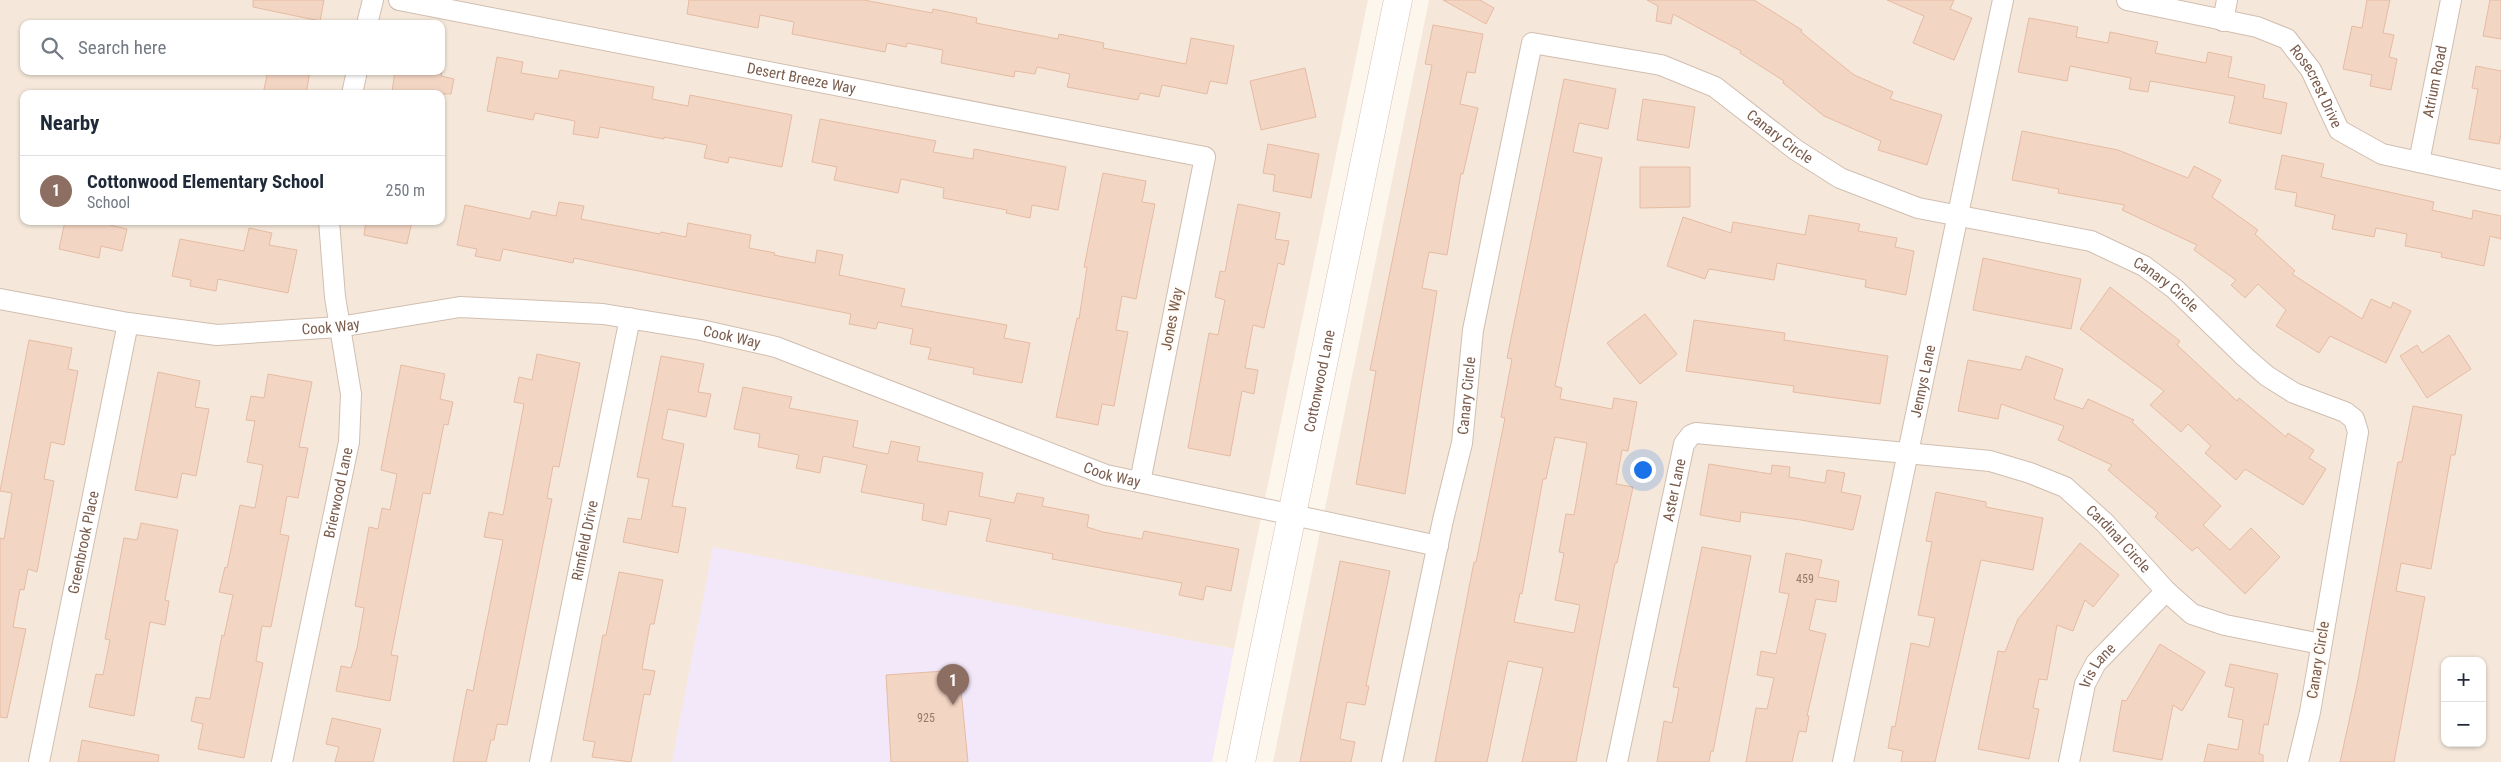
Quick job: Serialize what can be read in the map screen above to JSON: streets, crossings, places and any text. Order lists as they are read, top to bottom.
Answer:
{
  "streets": {
    "main road": ["Cottonwood Lane"],
    "street": [
      "Desert Breeze Way",
      "Atrium Road",
      "Rosecrest Drive",
      "Canary Circle",
      "Jones Way",
      "Cook Way",
      "Jennys Lane",
      "Aster Lane",
      "Brierwood Lane",
      "Rimfield Drive",
      "Cardinal Circle",
      "Greenbrook Place",
      "Iris Lane"
    ]
  },
  "crossings": [
    ["Desert Breeze Way", "Jones Way"],
    ["Atrium Road", "Rosecrest Drive"],
    ["Canary Circle", "Cook Way"],
    ["Canary Circle", "Jennys Lane"],
    ["Canary Circle", "Cardinal Circle"],
    ["Jones Way", "Cook Way"],
    ["Cook Way", "Cottonwood Lane"],
    ["Cook Way", "Brierwood Lane"],
    ["Cook Way", "Rimfield Drive"],
    ["Cook Way", "Greenbrook Place"],
    ["Jennys Lane", "Aster Lane"],
    ["Jennys Lane", "Cardinal Circle"],
    ["Aster Lane", "Cardinal Circle"],
    ["Cardinal Circle", "Iris Lane"]
  ],
  "house_numbers": ["459", "925"],
  "page": {
    "search": "Search here",
    "heading": "Nearby",
    "list": [
      {
        "mark": "1",
        "name": "Cottonwood Elementary School",
        "note": "School",
        "value": "250 m"
      }
    ],
    "map_buttons": ["+", "−"],
    "pins": "1"
  }
}
